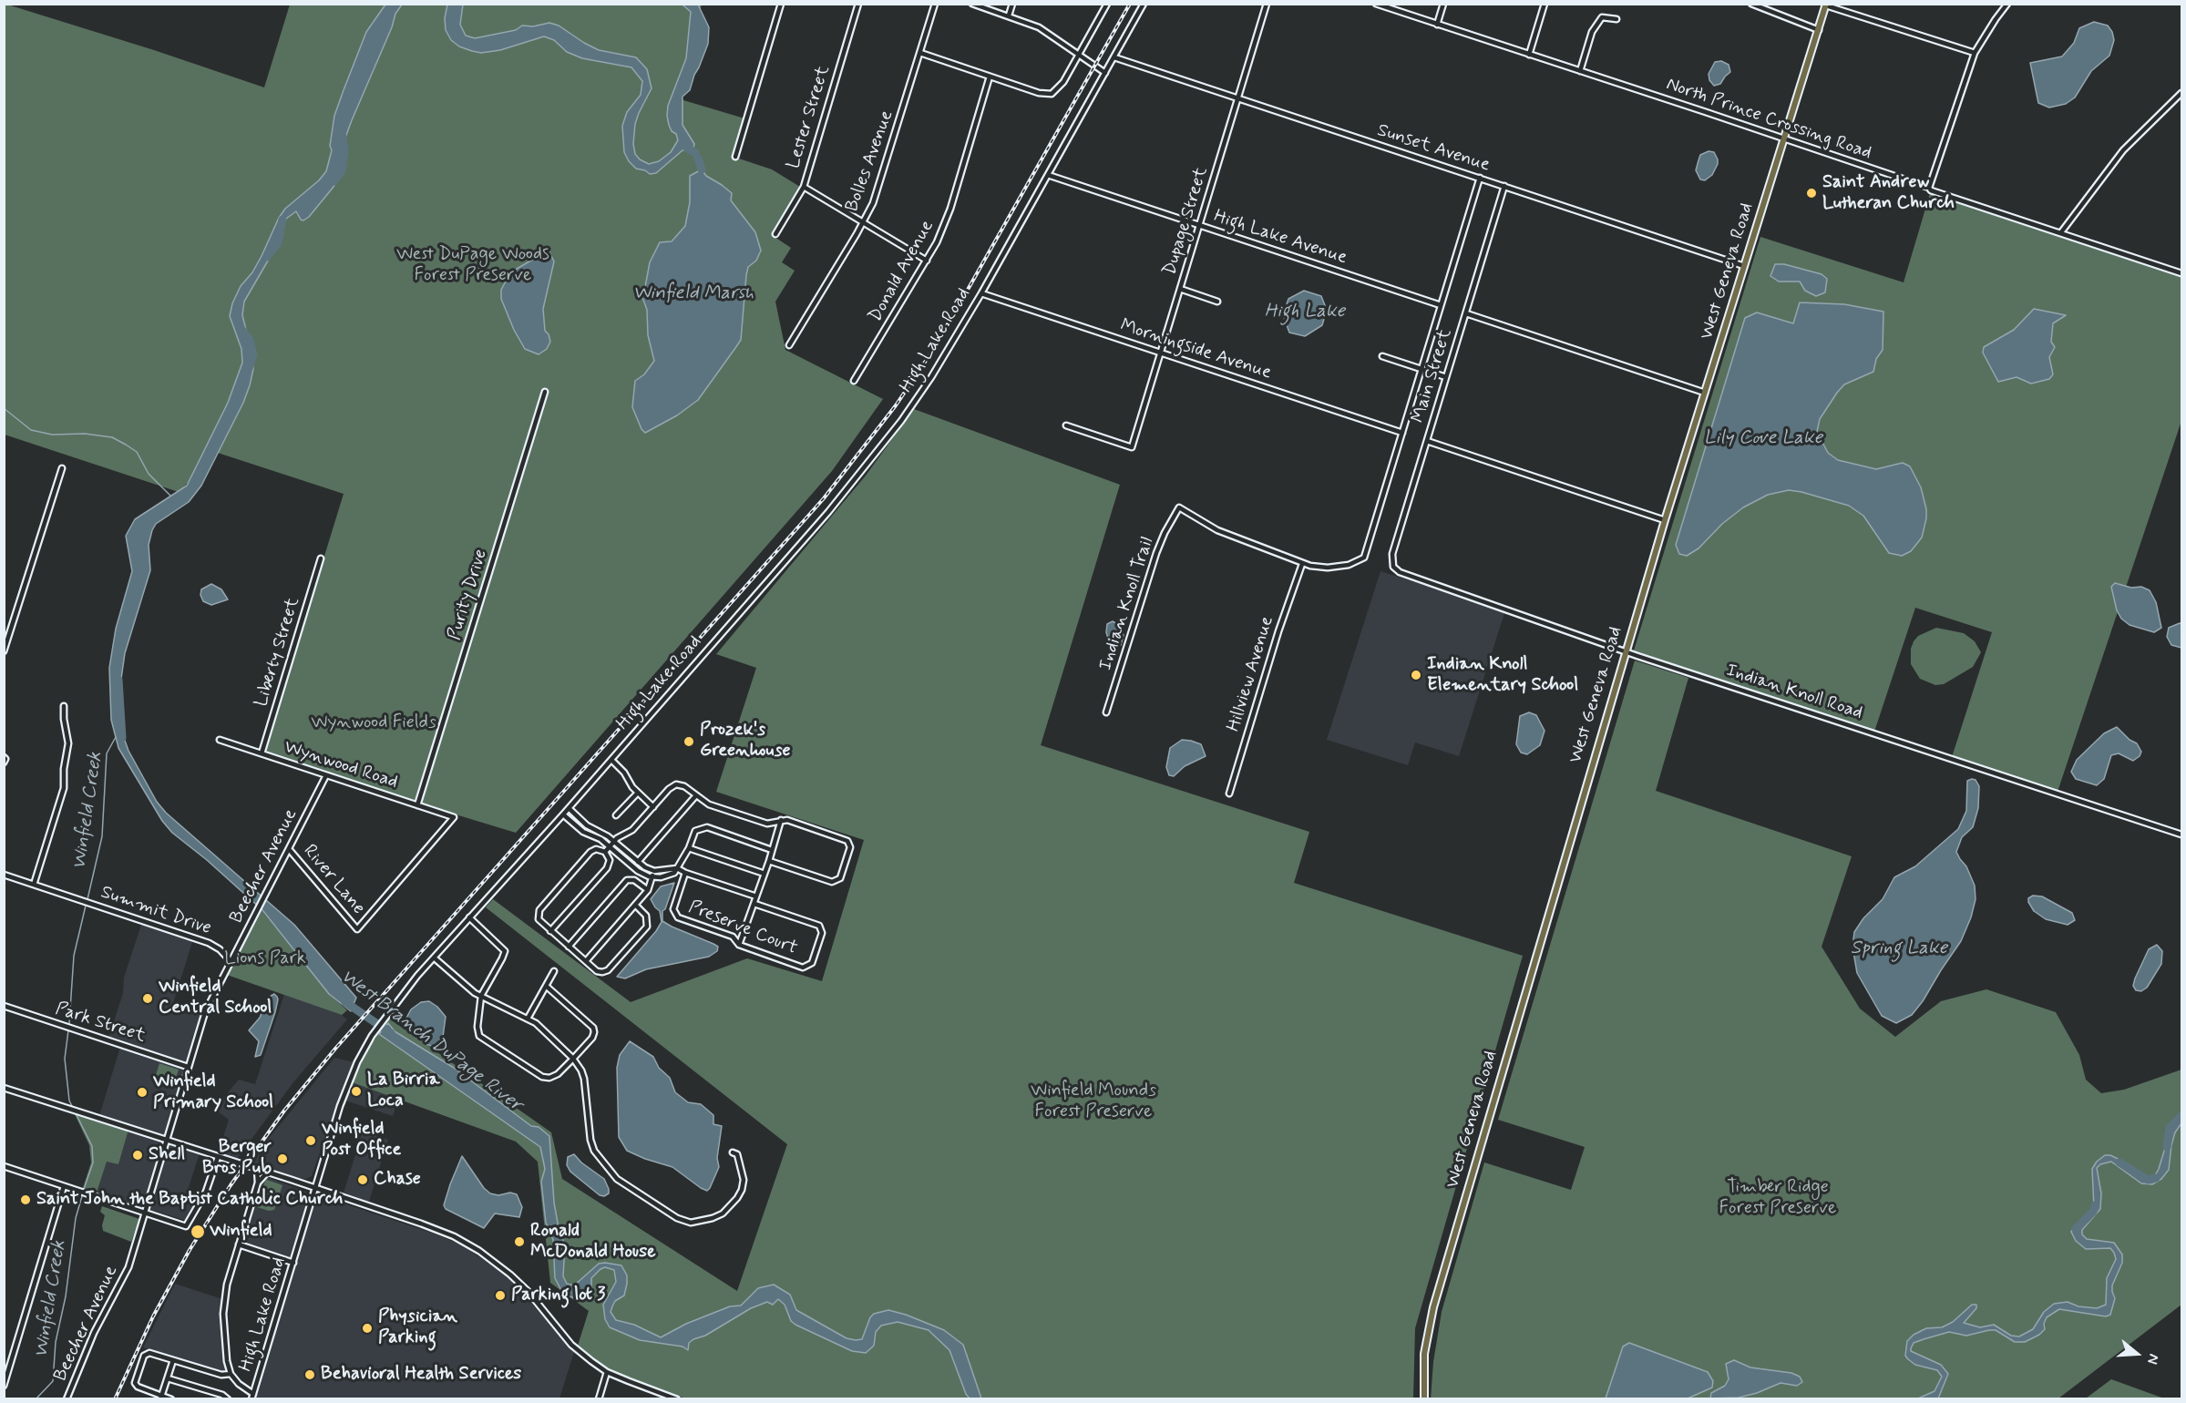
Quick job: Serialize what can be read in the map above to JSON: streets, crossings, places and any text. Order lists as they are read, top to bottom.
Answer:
{
  "streets": {
    "main road": ["West Geneva Road"],
    "street": [
      "Lester Street",
      "North Prince Crossing Road",
      "Sunset Avenue",
      "Bolles Avenue",
      "Dupage Street",
      "High Lake Avenue",
      "Donald Avenue",
      "High Lake Road",
      "Morningside Avenue",
      "Main Street",
      "Purity Drive",
      "Indian Knoll Trail",
      "Liberty Street",
      "Hillview Avenue",
      "Indian Knoll Road",
      "Wynwood Road",
      "Beecher Avenue",
      "River Lane",
      "Summit Drive",
      "Preserve Court",
      "Park Street"
    ]
  },
  "crossings": [
    ["North Prince Crossing Road", "West Geneva Road"],
    ["Sunset Avenue", "Dupage Street"],
    ["Sunset Avenue", "West Geneva Road"],
    ["Sunset Avenue", "High Lake Road"],
    ["Sunset Avenue", "Main Street"],
    ["Dupage Street", "High Lake Avenue"],
    ["Dupage Street", "Morningside Avenue"],
    ["High Lake Avenue", "High Lake Road"],
    ["High Lake Avenue", "Main Street"],
    ["West Geneva Road", "Indian Knoll Road"],
    ["High Lake Road", "Morningside Avenue"],
    ["Morningside Avenue", "Main Street"],
    ["Main Street", "Indian Knoll Trail"],
    ["Main Street", "Hillview Avenue"],
    ["Main Street", "Indian Knoll Road"],
    ["Purity Drive", "Wynwood Road"],
    ["Indian Knoll Trail", "Hillview Avenue"],
    ["Liberty Street", "Wynwood Road"],
    ["Wynwood Road", "Beecher Avenue"],
    ["Wynwood Road", "River Lane"],
    ["Beecher Avenue", "River Lane"],
    ["Beecher Avenue", "Summit Drive"],
    ["Beecher Avenue", "Park Street"]
  ],
  "water": [
    "Winfield Marsh",
    "High Lake",
    "Lily Cove Lake",
    "Winfield Creek",
    "Spring Lake",
    "West Branch DuPage River"
  ],
  "parks": [
    "West DuPage Woods Forest Preserve",
    "Wynwood Fields",
    "Lions Park",
    "Winfield Mounds Forest Preserve",
    "Timber Ridge Forest Preserve"
  ],
  "places": [
    "Saint Andrew Lutheran Church",
    "Indian Knoll Elementary School",
    "Prozek's Greenhouse",
    "Winfield Central School",
    "La Birria Loca",
    "Winfield Primary School",
    "Winfield Post Office",
    "Shell",
    "Berger Bros Pub",
    "Chase",
    "Saint John the Baptist Catholic Church",
    "Winfield",
    "Ronald McDonald House",
    "Parking lot 3",
    "Physician Parking",
    "Behavioral Health Services"
  ],
  "north": "right"
}
